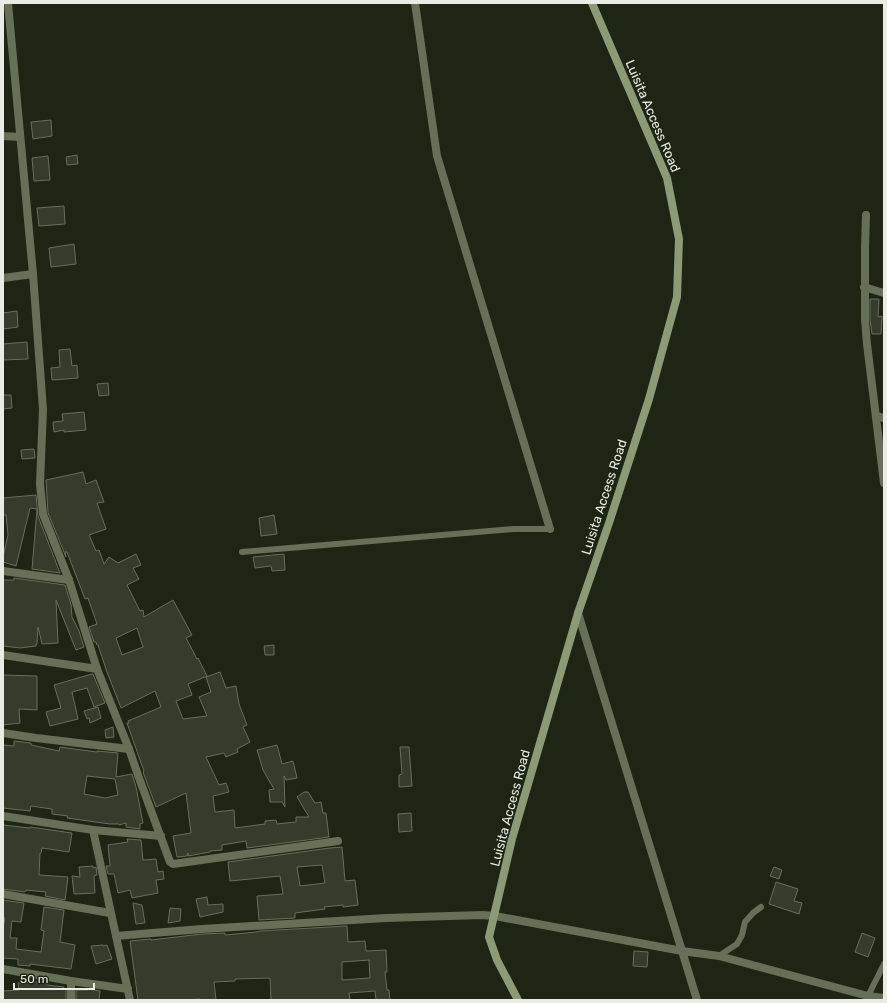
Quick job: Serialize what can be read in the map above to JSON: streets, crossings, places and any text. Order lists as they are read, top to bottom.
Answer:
{
  "streets": {
    "main road": ["Luisita Access Road"]
  },
  "scale_bar": "50 m"
}
